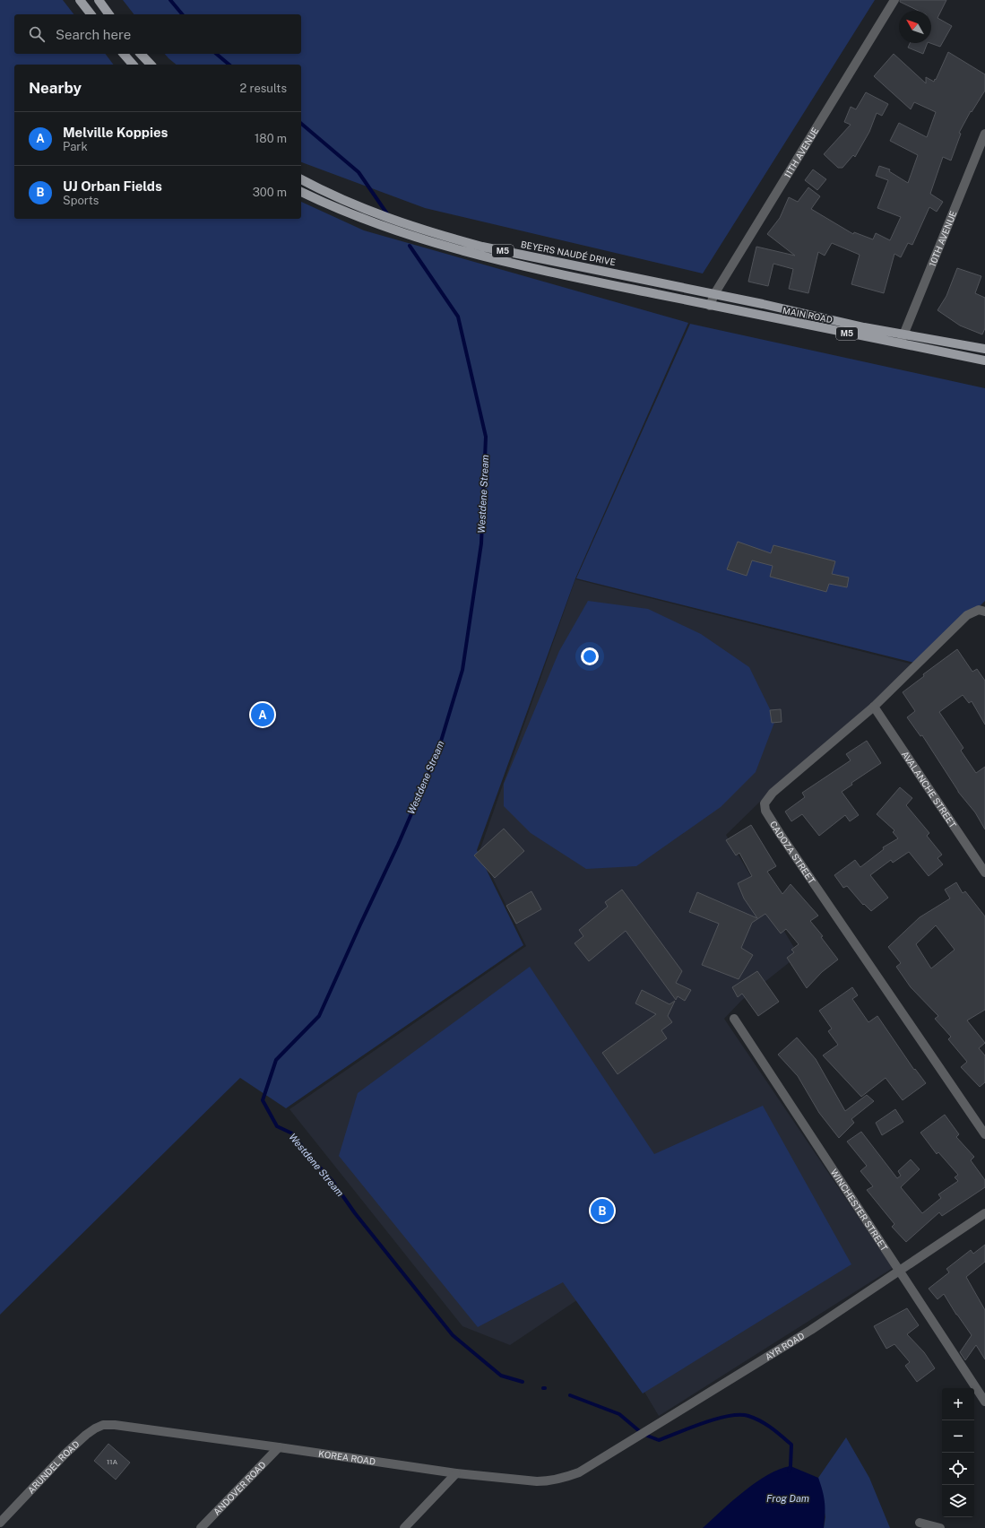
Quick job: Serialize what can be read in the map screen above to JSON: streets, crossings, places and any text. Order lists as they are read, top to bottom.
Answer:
{
  "streets": {
    "main road": ["M5", "BEYERS NAUDÉ DRIVE", "MAIN ROAD"],
    "street": [
      "11TH AVENUE",
      "10TH AVENUE",
      "AVALANCHE STREET",
      "CADOZA STREET",
      "WINCHESTER STREET",
      "AYR ROAD",
      "KOREA ROAD",
      "ARUNDEL ROAD",
      "ANDOVER ROAD"
    ]
  },
  "crossings": [
    ["11TH AVENUE", "M5"],
    ["11TH AVENUE", "BEYERS NAUDÉ DRIVE"],
    ["11TH AVENUE", "MAIN ROAD"],
    ["10TH AVENUE", "MAIN ROAD"],
    ["M5", "MAIN ROAD"],
    ["BEYERS NAUDÉ DRIVE", "MAIN ROAD"],
    ["AVALANCHE STREET", "CADOZA STREET"],
    ["WINCHESTER STREET", "AYR ROAD"],
    ["AYR ROAD", "KOREA ROAD"],
    ["KOREA ROAD", "ARUNDEL ROAD"],
    ["KOREA ROAD", "ANDOVER ROAD"]
  ],
  "water": ["Westdene Stream", "Frog Dam"],
  "house_numbers": ["11A"],
  "north": "top left",
  "page": {
    "search": "Search here",
    "heading": ["Nearby", "2 results"],
    "list": [
      {
        "mark": "A",
        "name": "Melville Koppies",
        "note": "Park",
        "value": "180 m"
      },
      {
        "mark": "B",
        "name": "UJ Orban Fields",
        "note": "Sports",
        "value": "300 m"
      }
    ],
    "pins": ["A", "B"],
    "map_buttons": ["+", "−"]
  }
}
